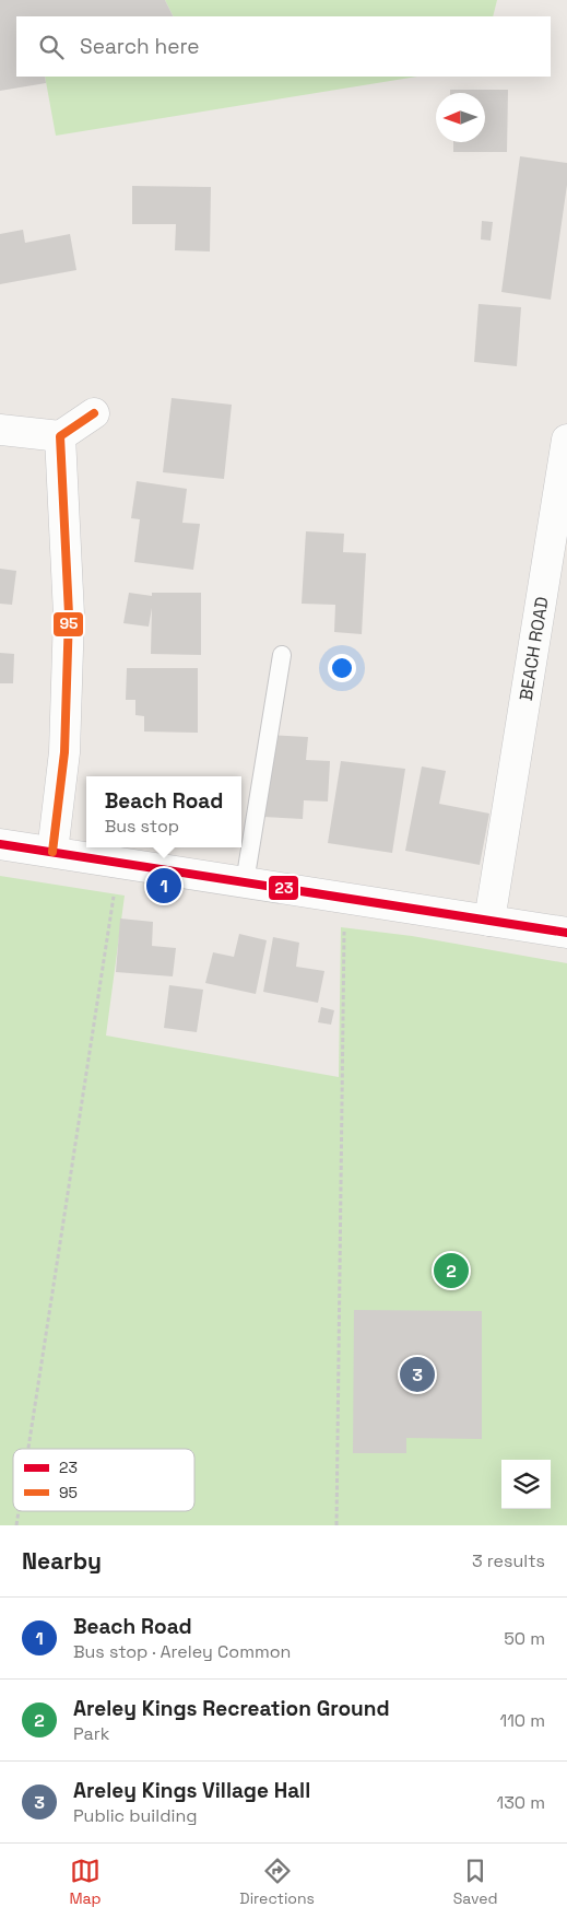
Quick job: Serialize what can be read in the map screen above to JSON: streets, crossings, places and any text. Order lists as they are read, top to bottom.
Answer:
{
  "streets": {
    "street": ["BEACH ROAD"]
  },
  "lines": ["transit line 95", "transit line 23"],
  "legend": ["23", "95"],
  "north": "left",
  "page": {
    "search": "Search here",
    "popup": ["Beach Road", "Bus stop"],
    "pins": ["1", "2", "3"],
    "heading": ["Nearby", "3 results"],
    "list": [
      {
        "mark": "1",
        "name": "Beach Road",
        "note": "Bus stop · Areley Common",
        "value": "50 m"
      },
      {
        "mark": "2",
        "name": "Areley Kings Recreation Ground",
        "note": "Park",
        "value": "110 m"
      },
      {
        "mark": "3",
        "name": "Areley Kings Village Hall",
        "note": "Public building",
        "value": "130 m"
      }
    ],
    "nav": ["Map", "Directions", "Saved"]
  }
}
